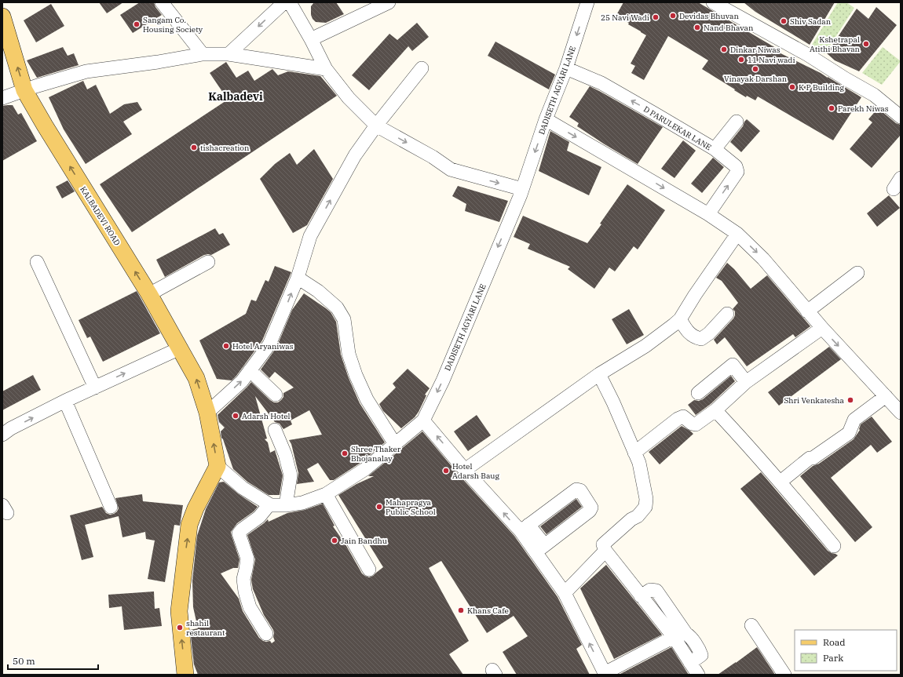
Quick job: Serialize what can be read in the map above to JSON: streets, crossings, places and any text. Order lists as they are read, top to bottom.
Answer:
{
  "streets": {
    "main road": ["KALBADEVI ROAD"],
    "street": ["DADISETH AGYARI LANE", "D PARULEKAR LANE"]
  },
  "crossings": [
    ["DADISETH AGYARI LANE", "D PARULEKAR LANE"],
    ["DADISETH AGYARI LANE", "KALBADEVI ROAD"]
  ],
  "one_way": ["DADISETH AGYARI LANE", "KALBADEVI ROAD"],
  "districts": ["Kalbadevi"],
  "places": [
    "Devidas Bhuvan",
    "25 Navi Wadi",
    "Shiv Sadan",
    "Sangam Co. Housing Society",
    "Nand Bhavan",
    "Kshetrapal Atithi Bhavan",
    "Dinkar Niwas",
    "11 Navi wadi",
    "Vinayak Darshan",
    "K P Building",
    "Parekh Niwas",
    "tishacreation",
    "Hotel Aryaniwas",
    "Shri Venkatesha",
    "Adarsh Hotel",
    "Shree Thaker Bhojanalay",
    "Hotel Adarsh Baug",
    "Mahapragya Public School",
    "Jain Bandhu",
    "Khans Cafe",
    "shahil restaurant"
  ],
  "legend": ["Road", "Park"],
  "scale_bar": "50 m"
}
